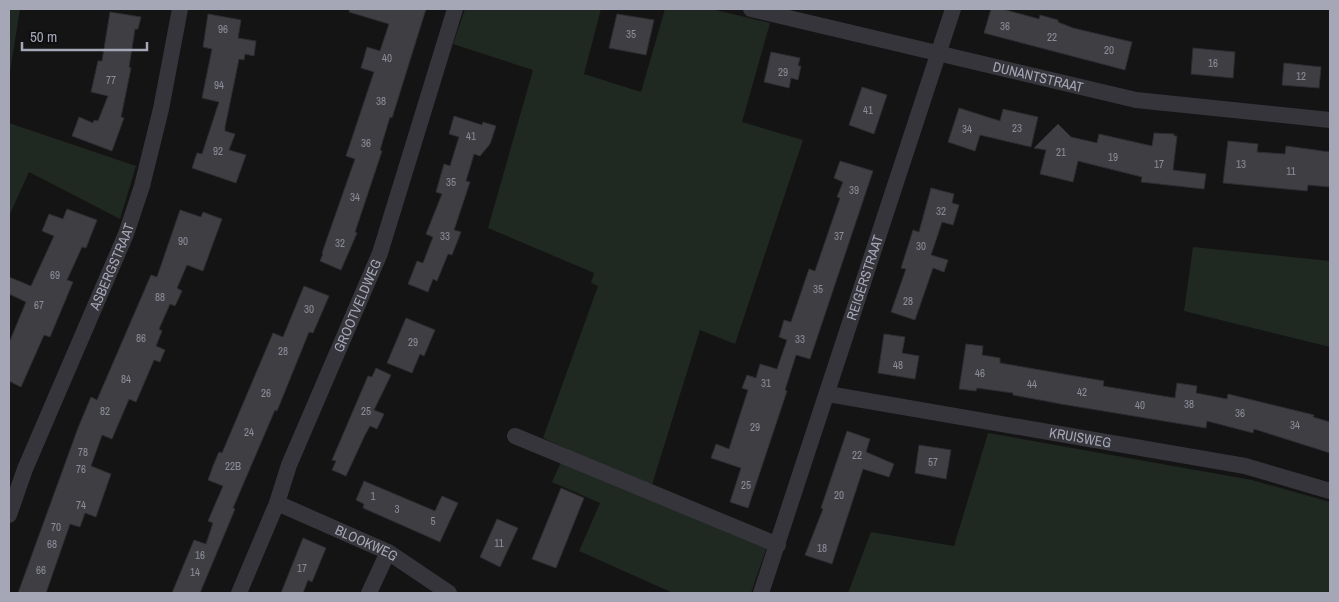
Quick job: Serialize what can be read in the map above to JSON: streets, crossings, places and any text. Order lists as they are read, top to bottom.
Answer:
{
  "streets": {
    "street": [
      "DUNANTSTRAAT",
      "ASBERGSTRAAT",
      "REIGERSTRAAT",
      "GROOTVELDWEG",
      "KRUISWEG",
      "BLOOKWEG"
    ]
  },
  "crossings": [
    ["DUNANTSTRAAT", "REIGERSTRAAT"],
    ["REIGERSTRAAT", "KRUISWEG"],
    ["GROOTVELDWEG", "BLOOKWEG"]
  ],
  "house_numbers": [
    "36",
    "96",
    "35",
    "22",
    "20",
    "40",
    "16",
    "29",
    "12",
    "77",
    "94",
    "38",
    "41",
    "23",
    "34",
    "41",
    "36",
    "92",
    "21",
    "19",
    "17",
    "13",
    "11",
    "35",
    "39",
    "34",
    "32",
    "33",
    "37",
    "90",
    "32",
    "30",
    "69",
    "35",
    "88",
    "28",
    "67",
    "30",
    "86",
    "33",
    "29",
    "28",
    "48",
    "46",
    "84",
    "31",
    "44",
    "42",
    "26",
    "38",
    "40",
    "82",
    "25",
    "36",
    "34",
    "29",
    "24",
    "78",
    "22",
    "57",
    "22B",
    "76",
    "25",
    "20",
    "1",
    "74",
    "3",
    "5",
    "70",
    "11",
    "68",
    "18",
    "16",
    "17",
    "66",
    "14"
  ],
  "scale_bar": "50 m"
}
